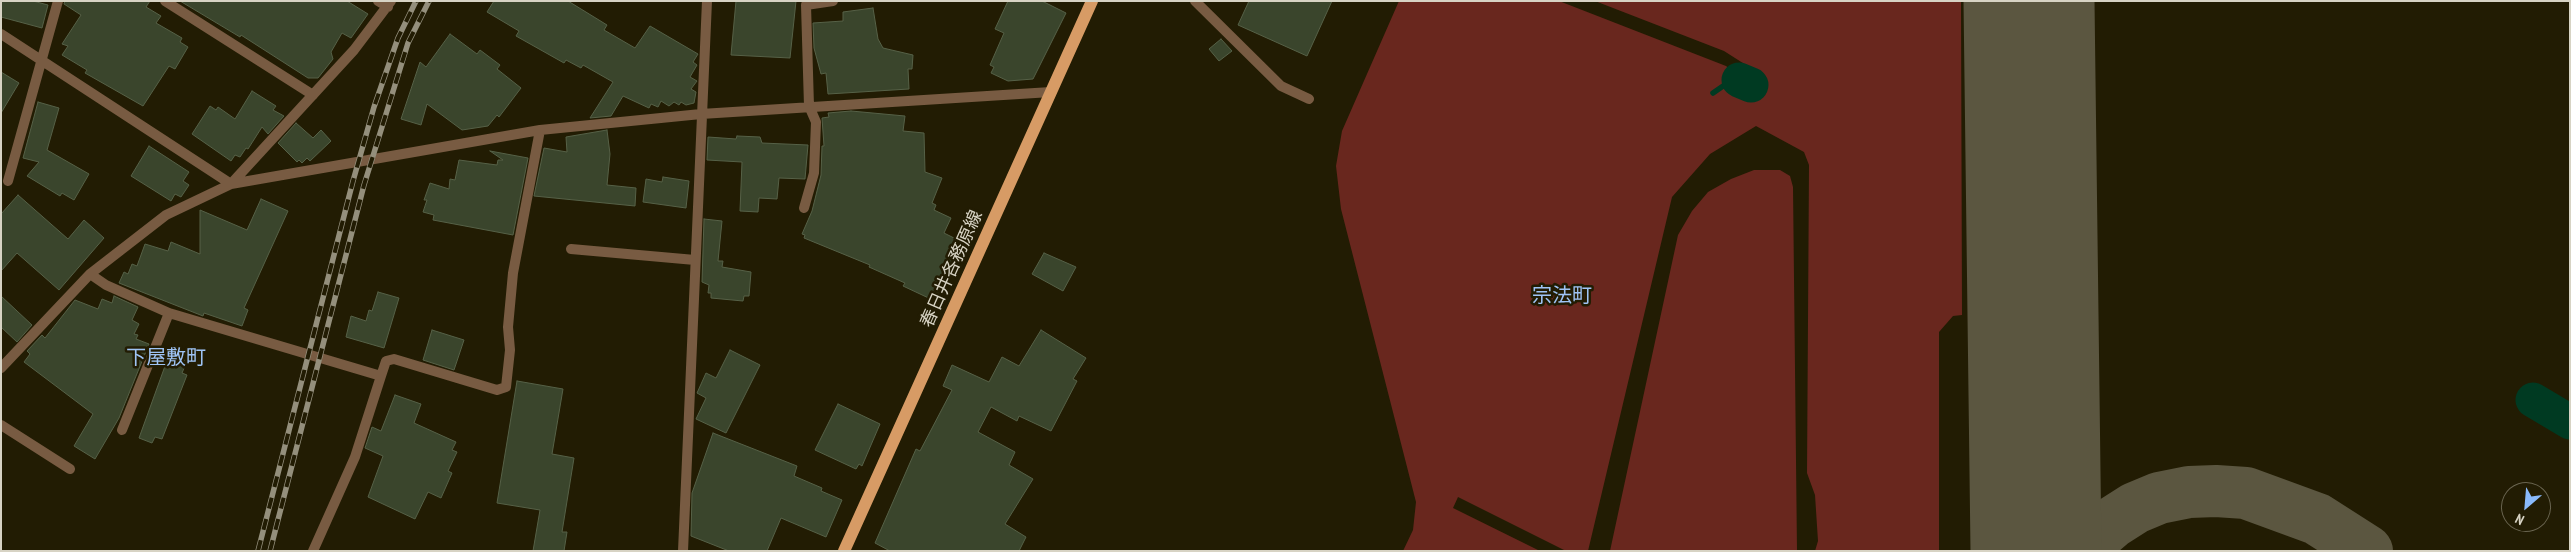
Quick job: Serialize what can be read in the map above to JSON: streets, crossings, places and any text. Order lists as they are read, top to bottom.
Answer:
{
  "streets": {
    "main road": ["春日井各務原線"]
  },
  "districts": ["宗法町", "下屋敷町"],
  "north": "bottom left"
}
